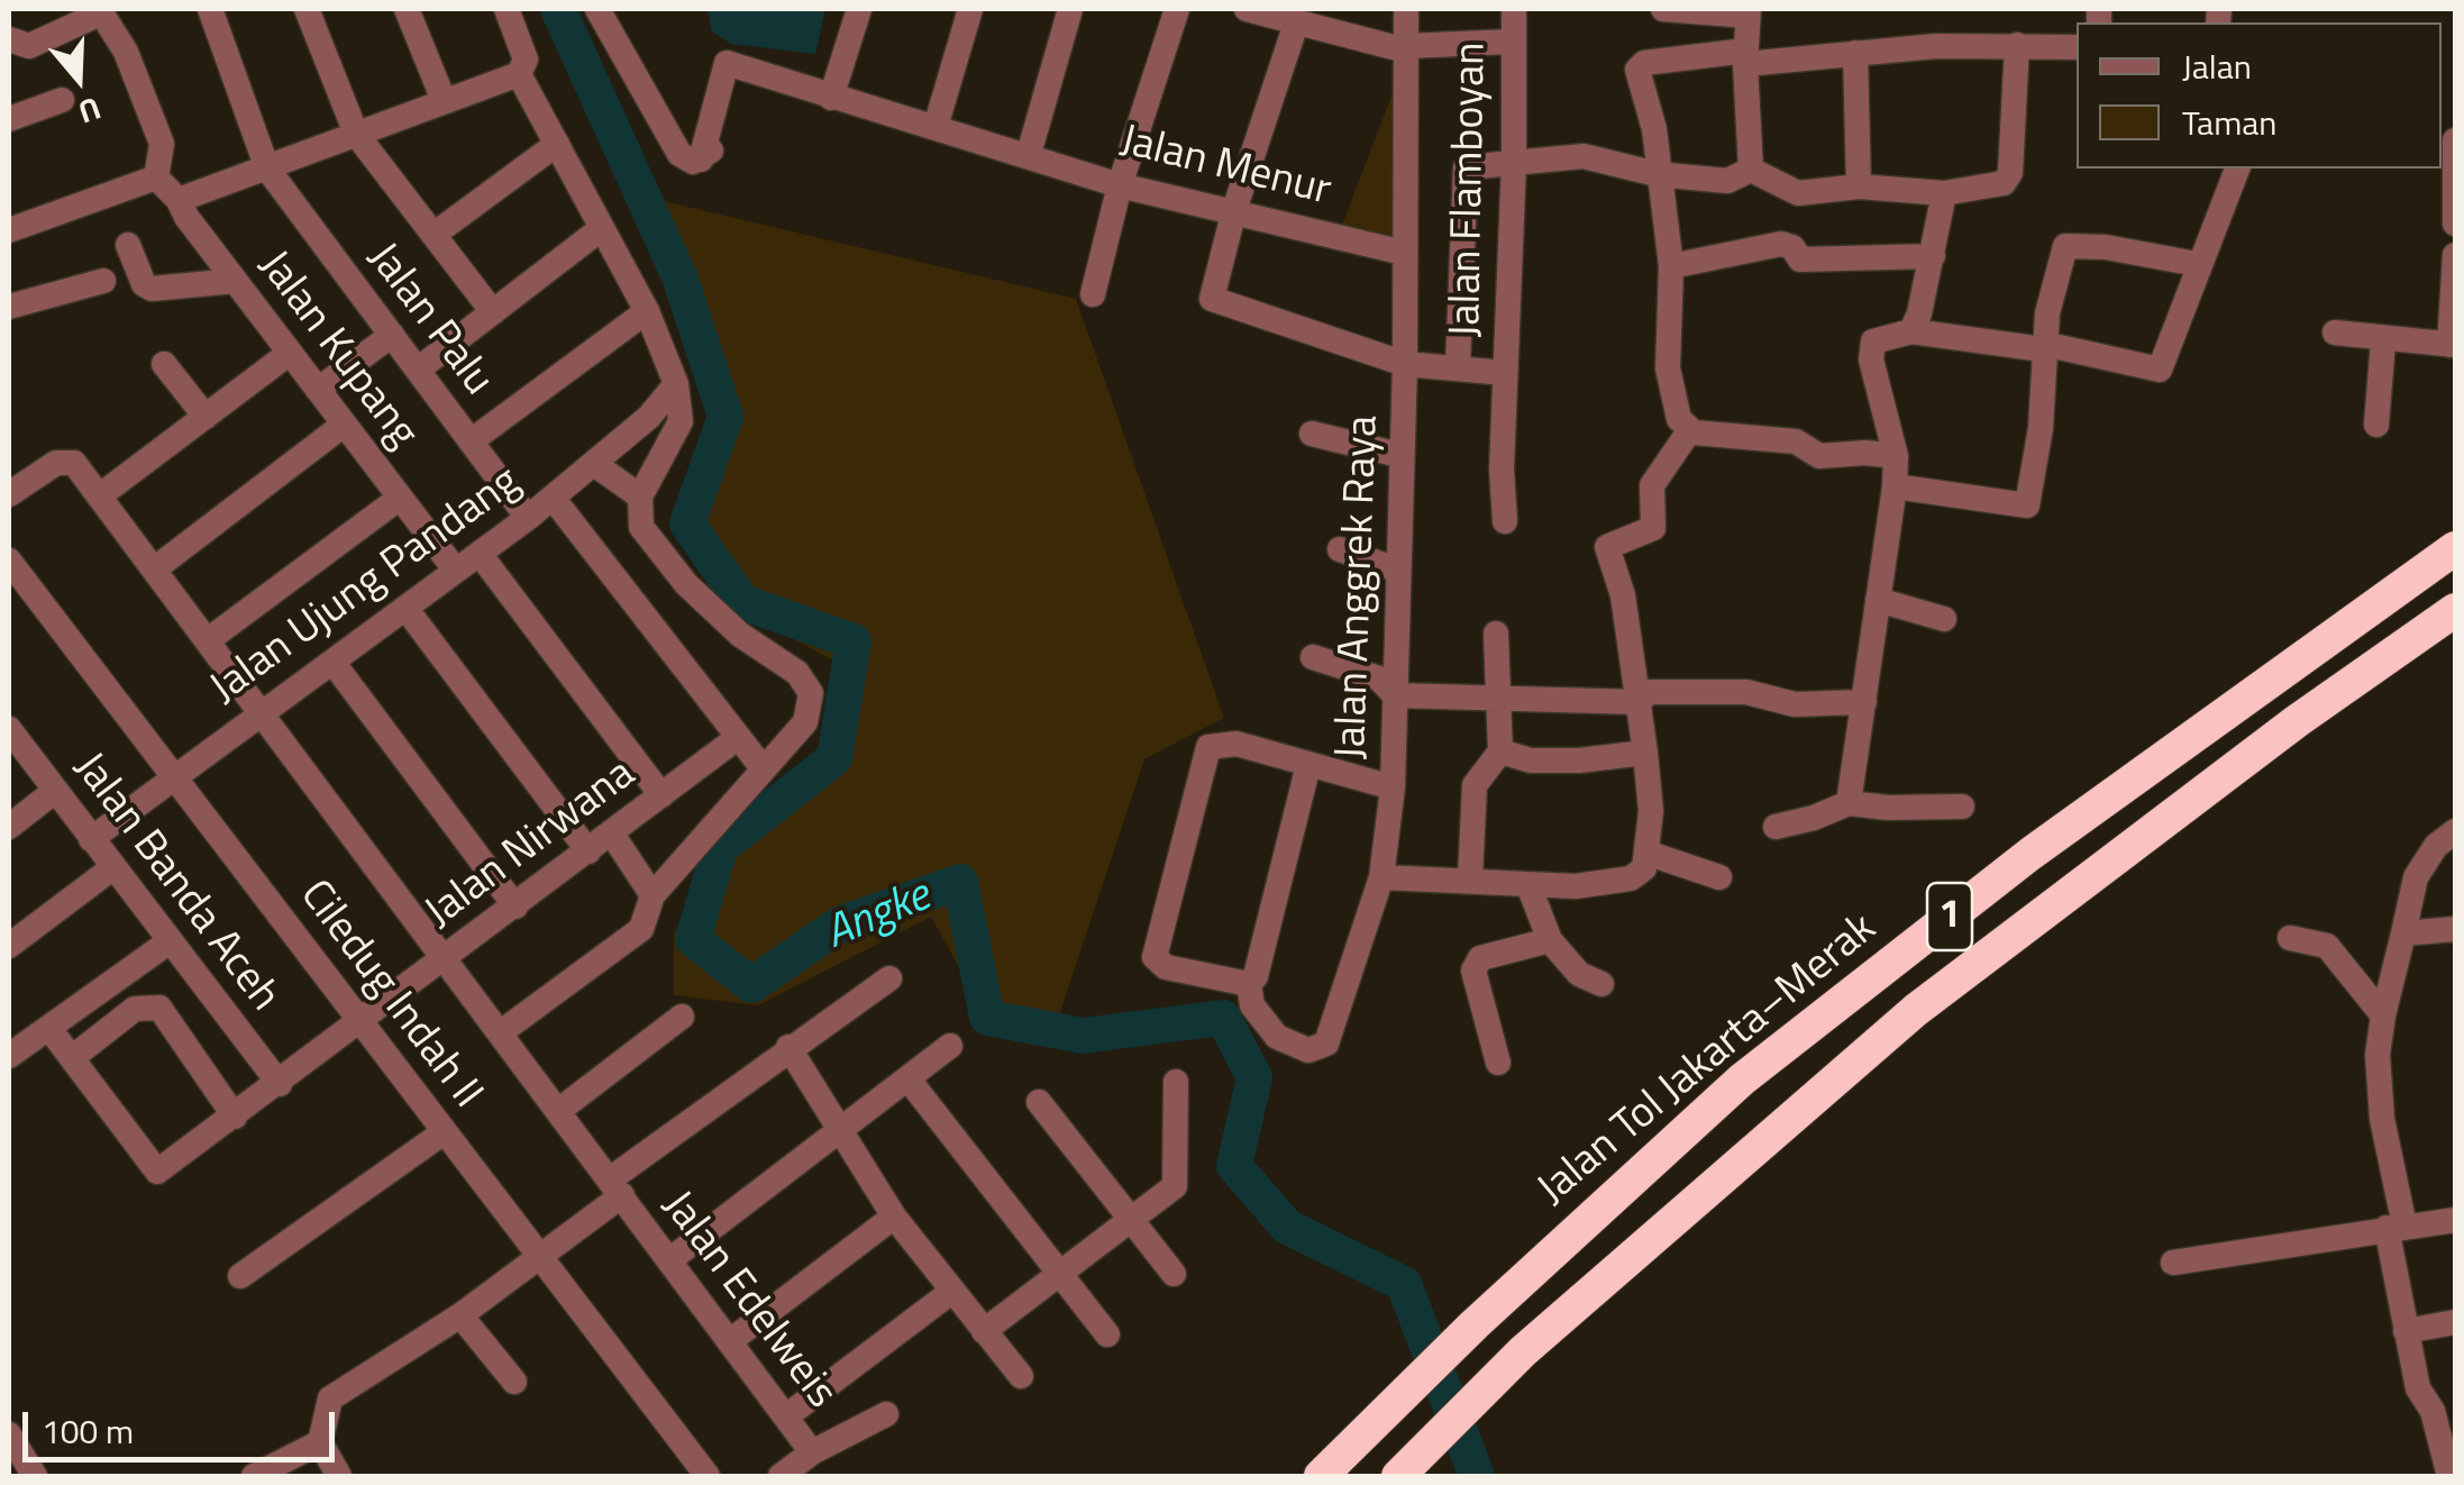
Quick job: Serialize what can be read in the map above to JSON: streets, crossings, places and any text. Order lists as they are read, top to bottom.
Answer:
{
  "streets": {
    "highway": ["1", "Jalan Tol Jakarta–Merak"],
    "street": [
      "Jalan Menur",
      "Jalan Flamboyan",
      "Jalan Palu",
      "Jalan Kupang",
      "Jalan Ujung Pandang",
      "Jalan Anggrek Raya",
      "Jalan Nirwana",
      "Jalan Banda Aceh",
      "Ciledug Indah II",
      "Jalan Edelweis"
    ]
  },
  "crossings": [
    ["Jalan Menur", "Jalan Flamboyan"],
    ["Jalan Menur", "Jalan Anggrek Raya"],
    ["Jalan Flamboyan", "Jalan Anggrek Raya"],
    ["Jalan Palu", "Jalan Ujung Pandang"],
    ["Jalan Kupang", "Jalan Ujung Pandang"],
    ["Jalan Ujung Pandang", "Jalan Banda Aceh"],
    ["Jalan Ujung Pandang", "Ciledug Indah II"],
    ["Jalan Ujung Pandang", "Jalan Edelweis"],
    ["Jalan Nirwana", "Jalan Banda Aceh"],
    ["Jalan Nirwana", "Ciledug Indah II"],
    ["Jalan Nirwana", "Jalan Edelweis"]
  ],
  "water": ["Angke"],
  "legend": ["Jalan", "Taman"],
  "scale_bar": "100 m",
  "north": "bottom"
}
